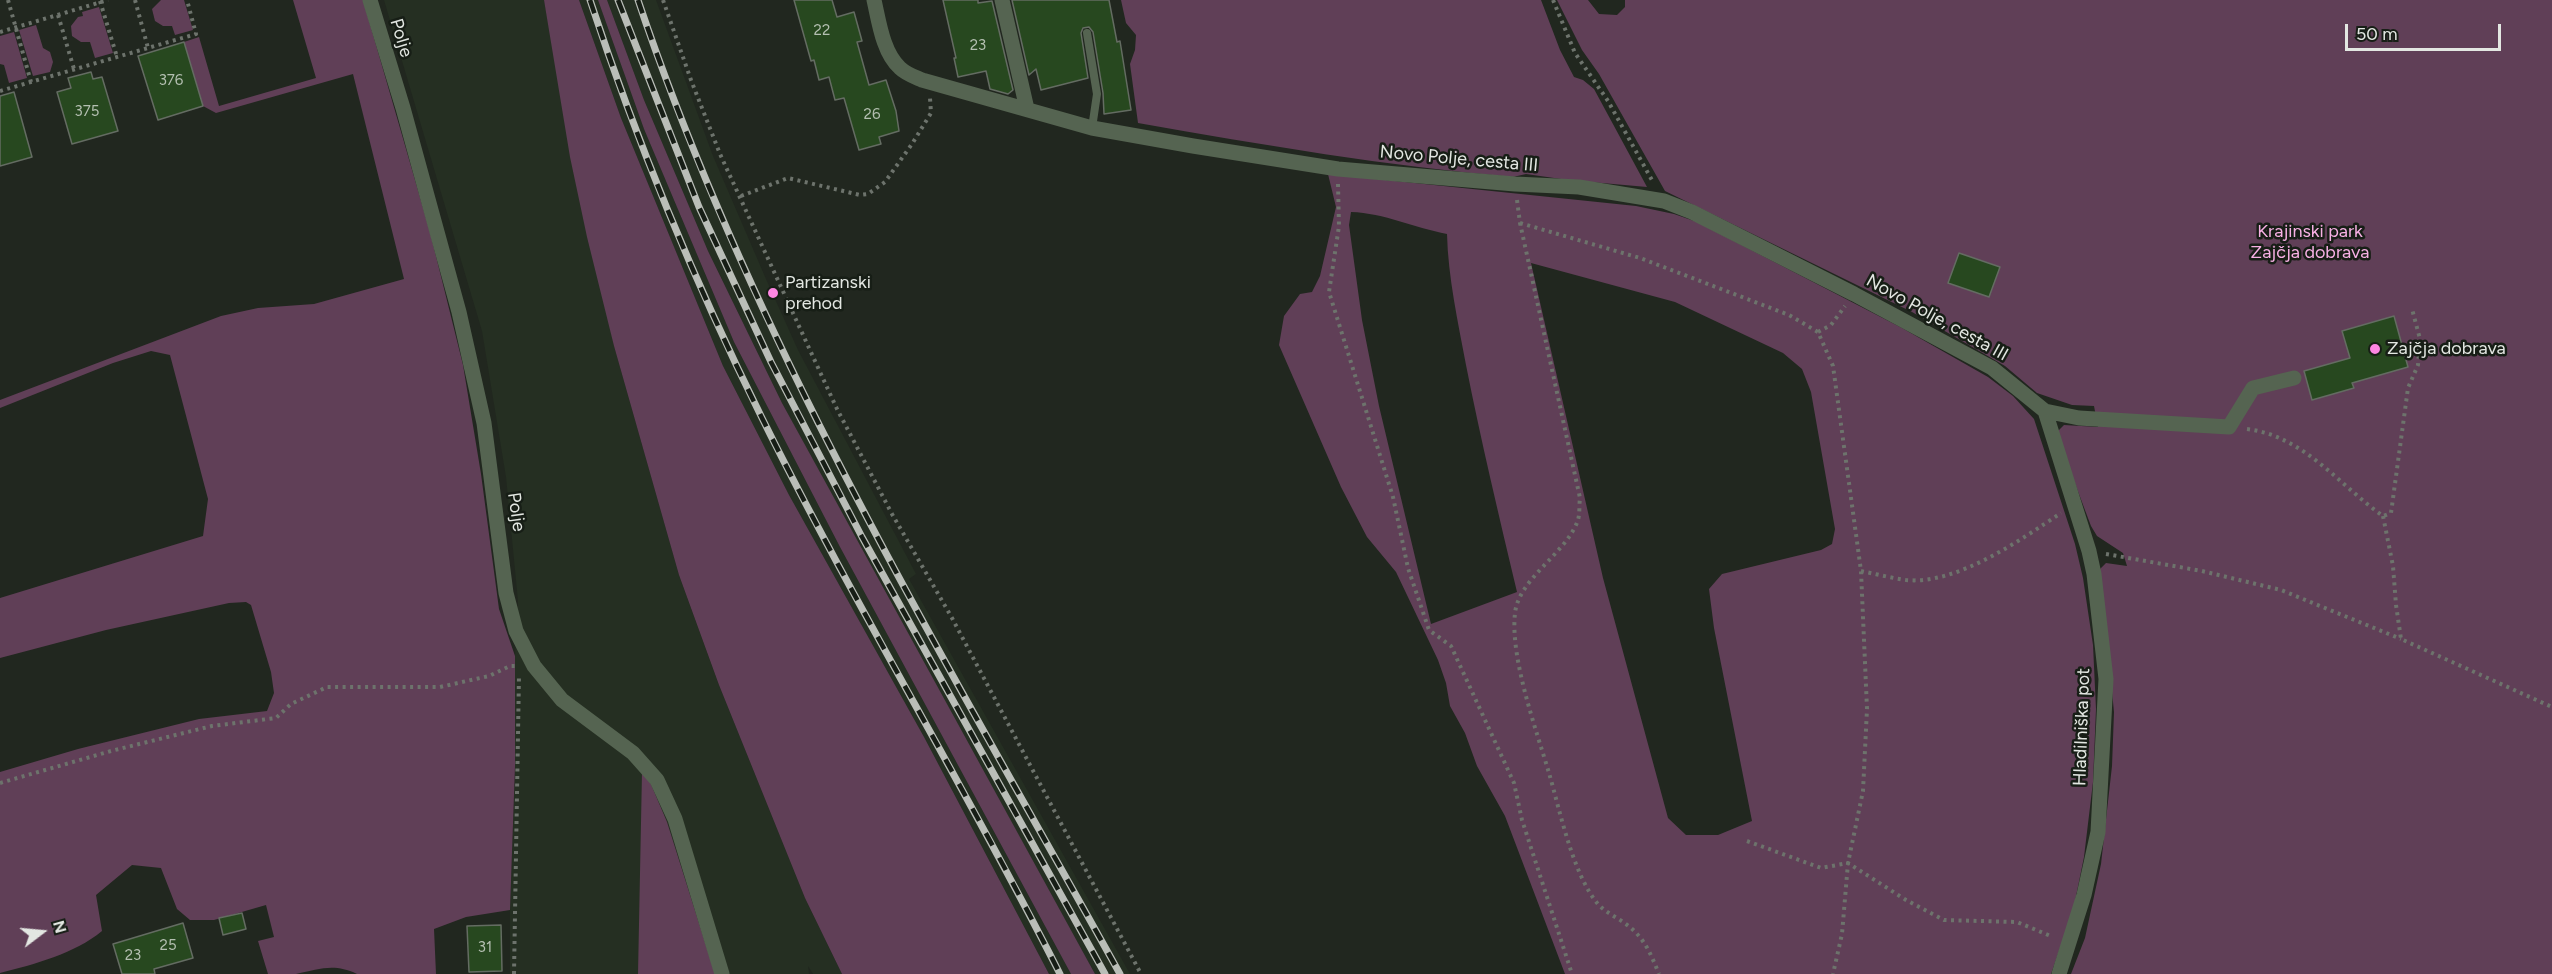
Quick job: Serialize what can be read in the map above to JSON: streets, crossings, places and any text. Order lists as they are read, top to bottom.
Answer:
{
  "streets": {
    "street": ["Polje", "Novo Polje, cesta III", "Hladilniška pot"]
  },
  "crossings": [
    ["Novo Polje, cesta III", "Hladilniška pot"]
  ],
  "parks": ["Krajinski park Zajčja dobrava"],
  "places": ["Partizanski prehod", "Zajčja dobrava"],
  "house_numbers": [
    "22",
    "23",
    "376",
    "375",
    "26",
    "25",
    "31",
    "23"
  ],
  "scale_bar": "50 m",
  "north": "right"
}
